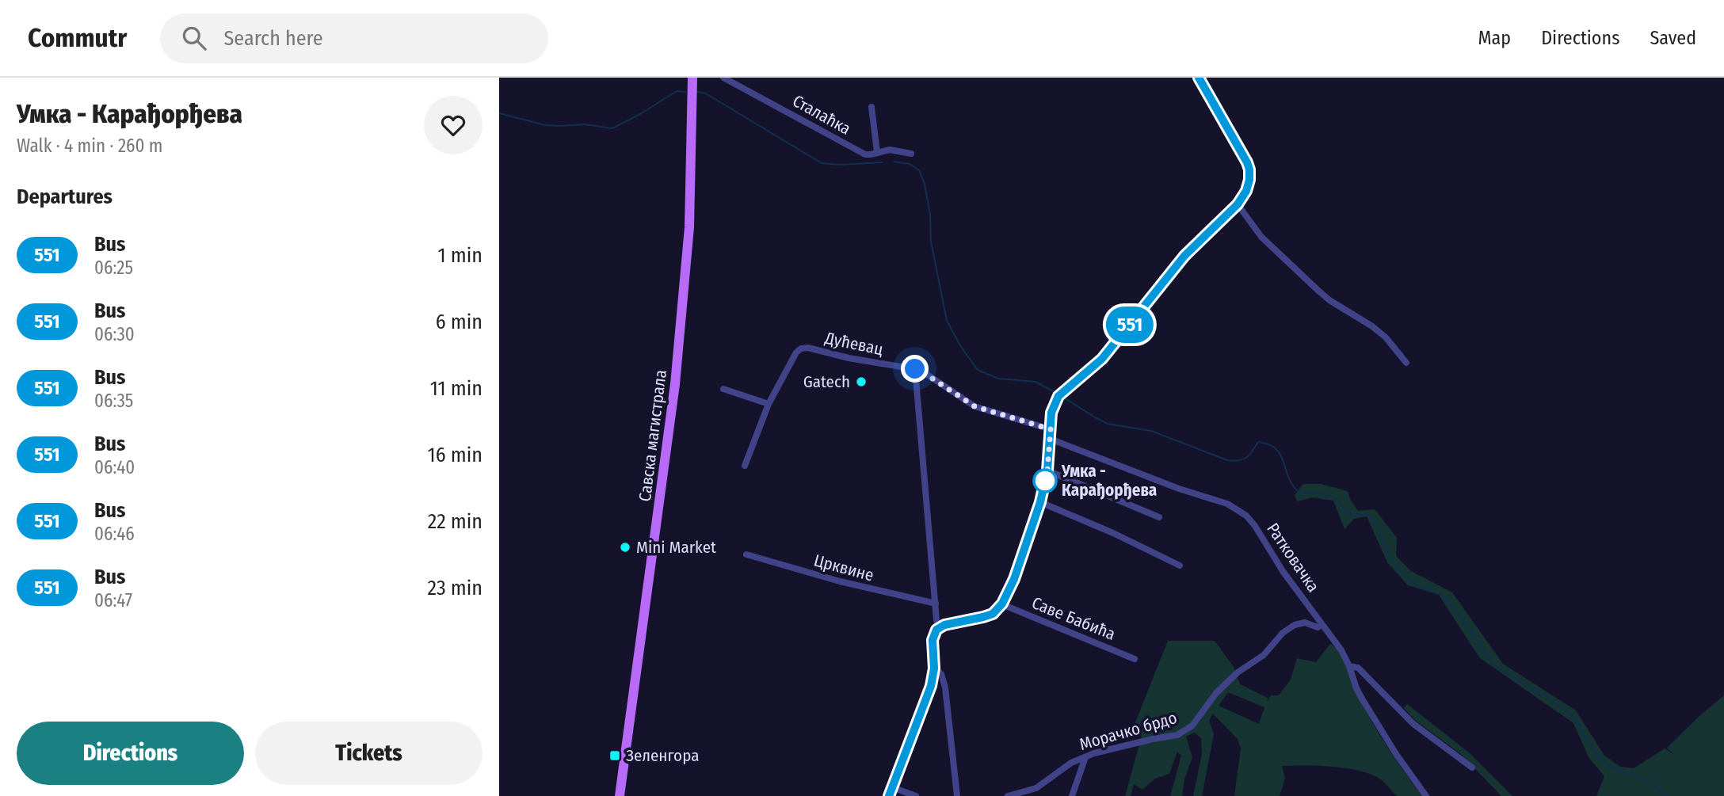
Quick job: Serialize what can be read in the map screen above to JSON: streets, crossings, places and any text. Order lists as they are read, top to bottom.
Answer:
{
  "streets": {
    "main road": ["Савска магистрала"],
    "street": [
      "Сталаћка",
      "Дућевац",
      "Ратковачка",
      "Црквине",
      "Саве Бабића",
      "Морачко брдо"
    ]
  },
  "crossings": [
    ["Дућевац", "Ратковачка"],
    ["Ратковачка", "Морачко брдо"]
  ],
  "places": {
    "other": ["Gatech", "Умка - Карађорђева", "Mini Market"],
    "transit": ["Зеленгора"]
  },
  "lines": ["bus line 551"],
  "page": {
    "header": "Commutr",
    "search": "Search here",
    "nav": ["Map", "Directions", "Saved"],
    "heading": [
      ["Умка - Карађорђева", "Walk · 4 min · 260 m"],
      "Departures"
    ],
    "on_map": "551",
    "list": [
      {
        "mark": "551",
        "name": "Bus",
        "note": "06:25",
        "value": "1 min"
      },
      {
        "mark": "551",
        "name": "Bus",
        "note": "06:30",
        "value": "6 min"
      },
      {
        "mark": "551",
        "name": "Bus",
        "note": "06:35",
        "value": "11 min"
      },
      {
        "mark": "551",
        "name": "Bus",
        "note": "06:40",
        "value": "16 min"
      },
      {
        "mark": "551",
        "name": "Bus",
        "note": "06:46",
        "value": "22 min"
      },
      {
        "mark": "551",
        "name": "Bus",
        "note": "06:47",
        "value": "23 min"
      }
    ],
    "buttons": ["Directions", "Tickets"]
  }
}
